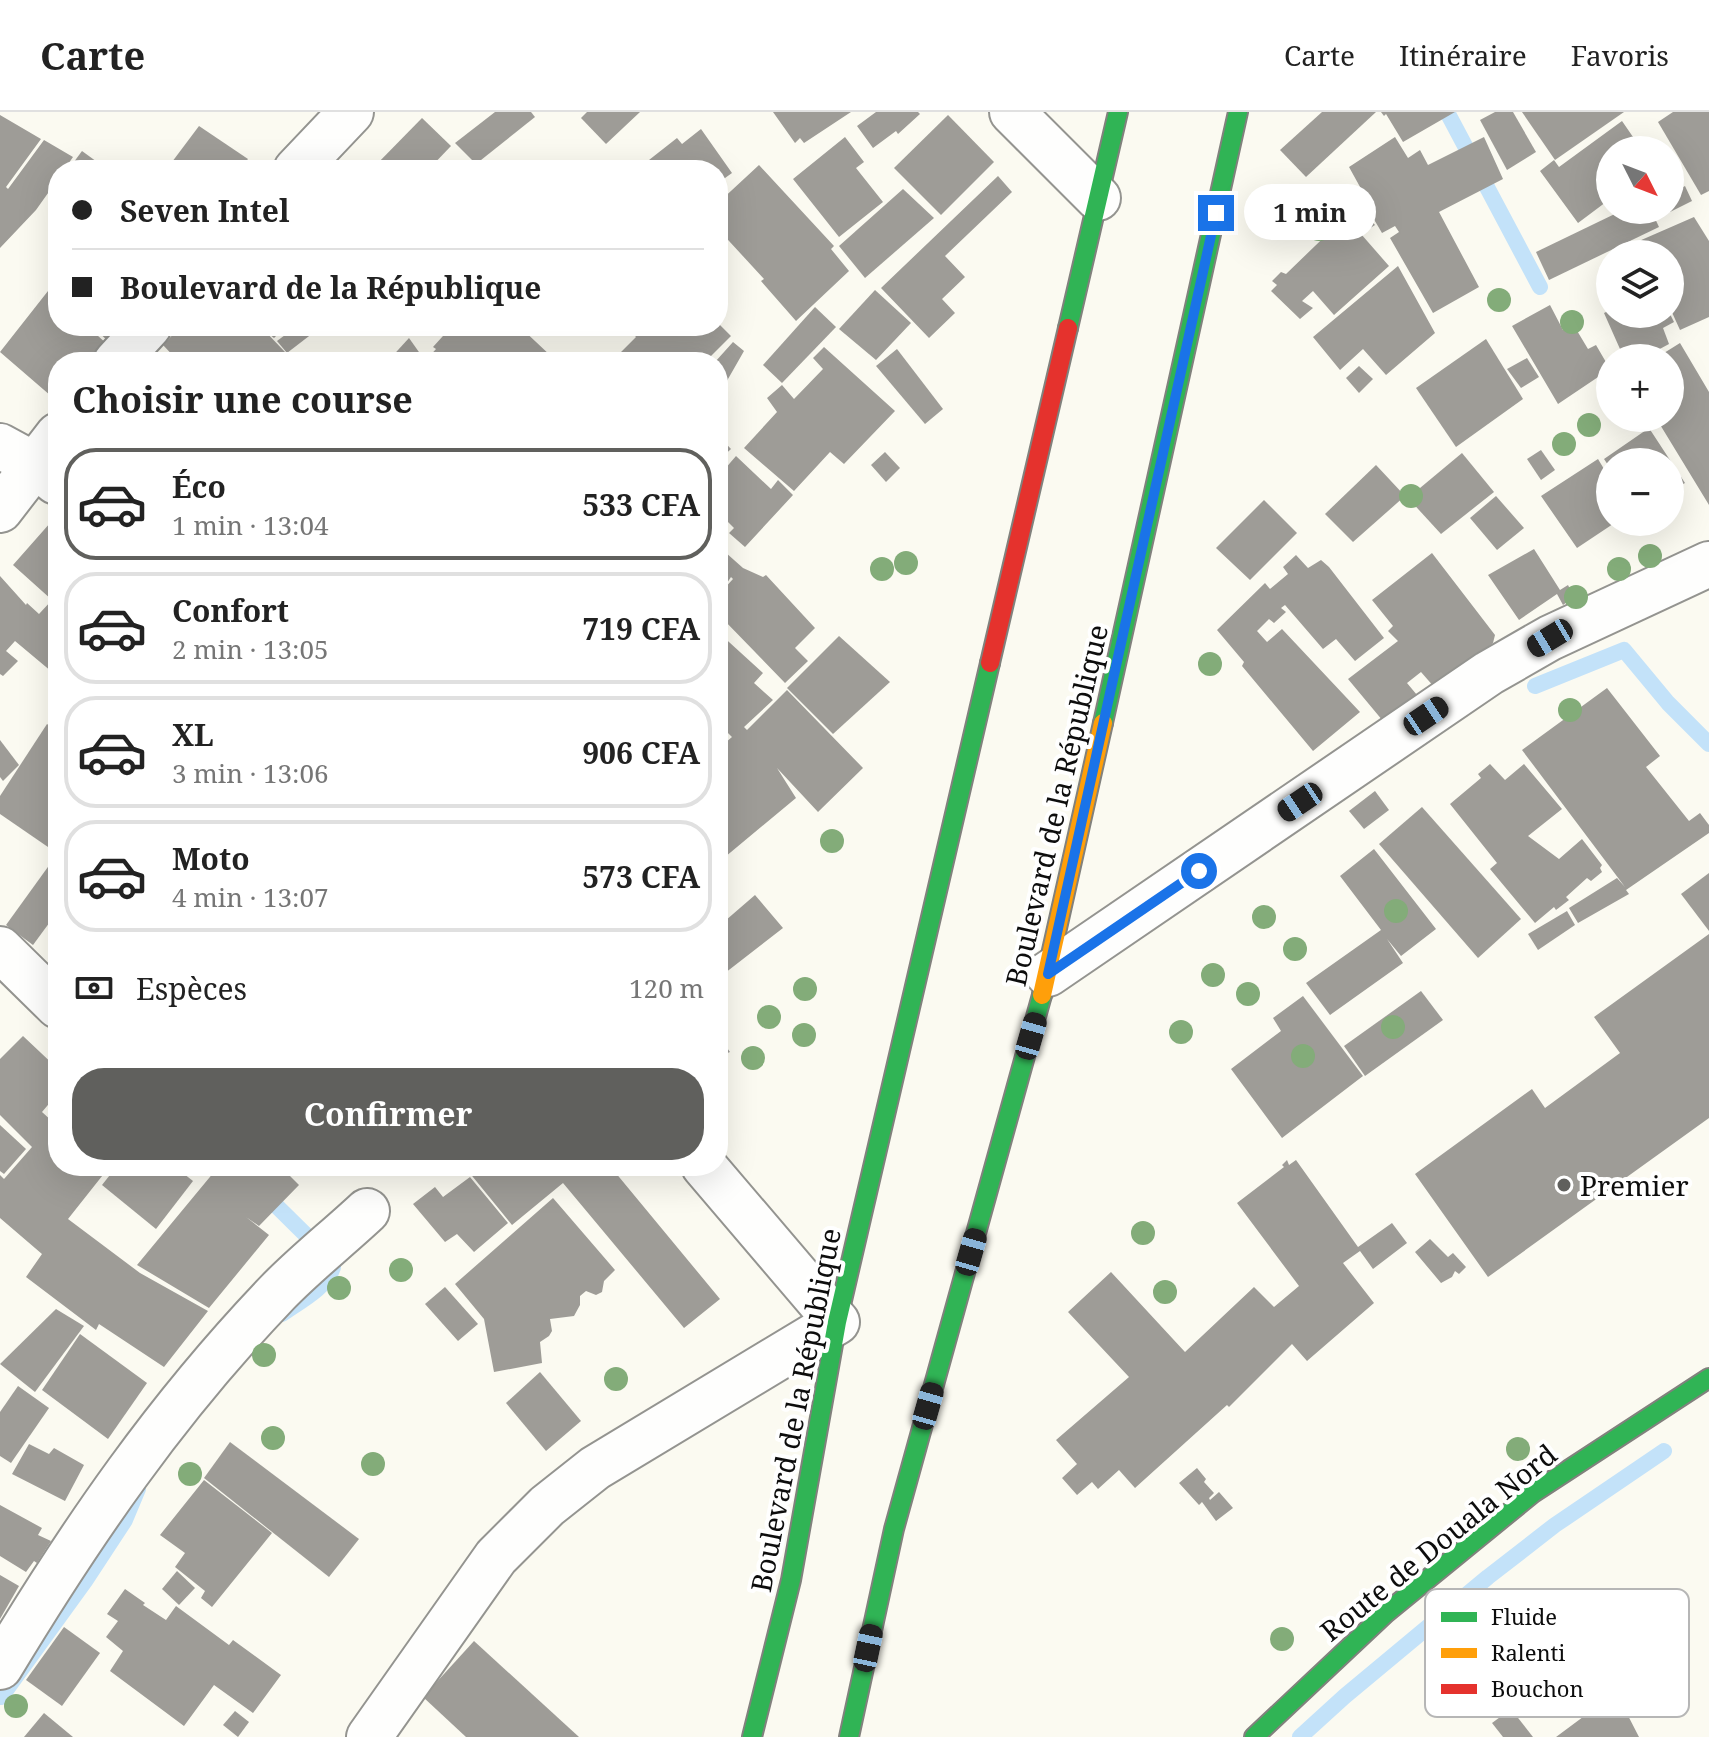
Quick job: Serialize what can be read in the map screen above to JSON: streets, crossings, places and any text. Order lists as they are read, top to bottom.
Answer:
{
  "streets": {
    "main road": ["Boulevard de la République", "Route de Douala Nord"]
  },
  "places": ["Premier"],
  "legend": ["Fluide", "Ralenti", "Bouchon"],
  "north": "bottom right",
  "page": {
    "header": "Carte",
    "nav": ["Carte", "Itinéraire", "Favoris"],
    "map_buttons": ["+", "−"],
    "banner": ["Seven Intel", "Boulevard de la République"],
    "bubble": "1 min",
    "heading": "Choisir une course",
    "list": [
      {
        "name": "Éco",
        "note": "1 min · 13:04",
        "value": "533 CFA"
      },
      {
        "name": "Confort",
        "note": "2 min · 13:05",
        "value": "719 CFA"
      },
      {
        "name": "XL",
        "note": "3 min · 13:06",
        "value": "906 CFA"
      },
      {
        "name": "Moto",
        "note": "4 min · 13:07",
        "value": "573 CFA"
      }
    ],
    "pay": ["Espèces", "120 m"],
    "buttons": "Confirmer"
  }
}
